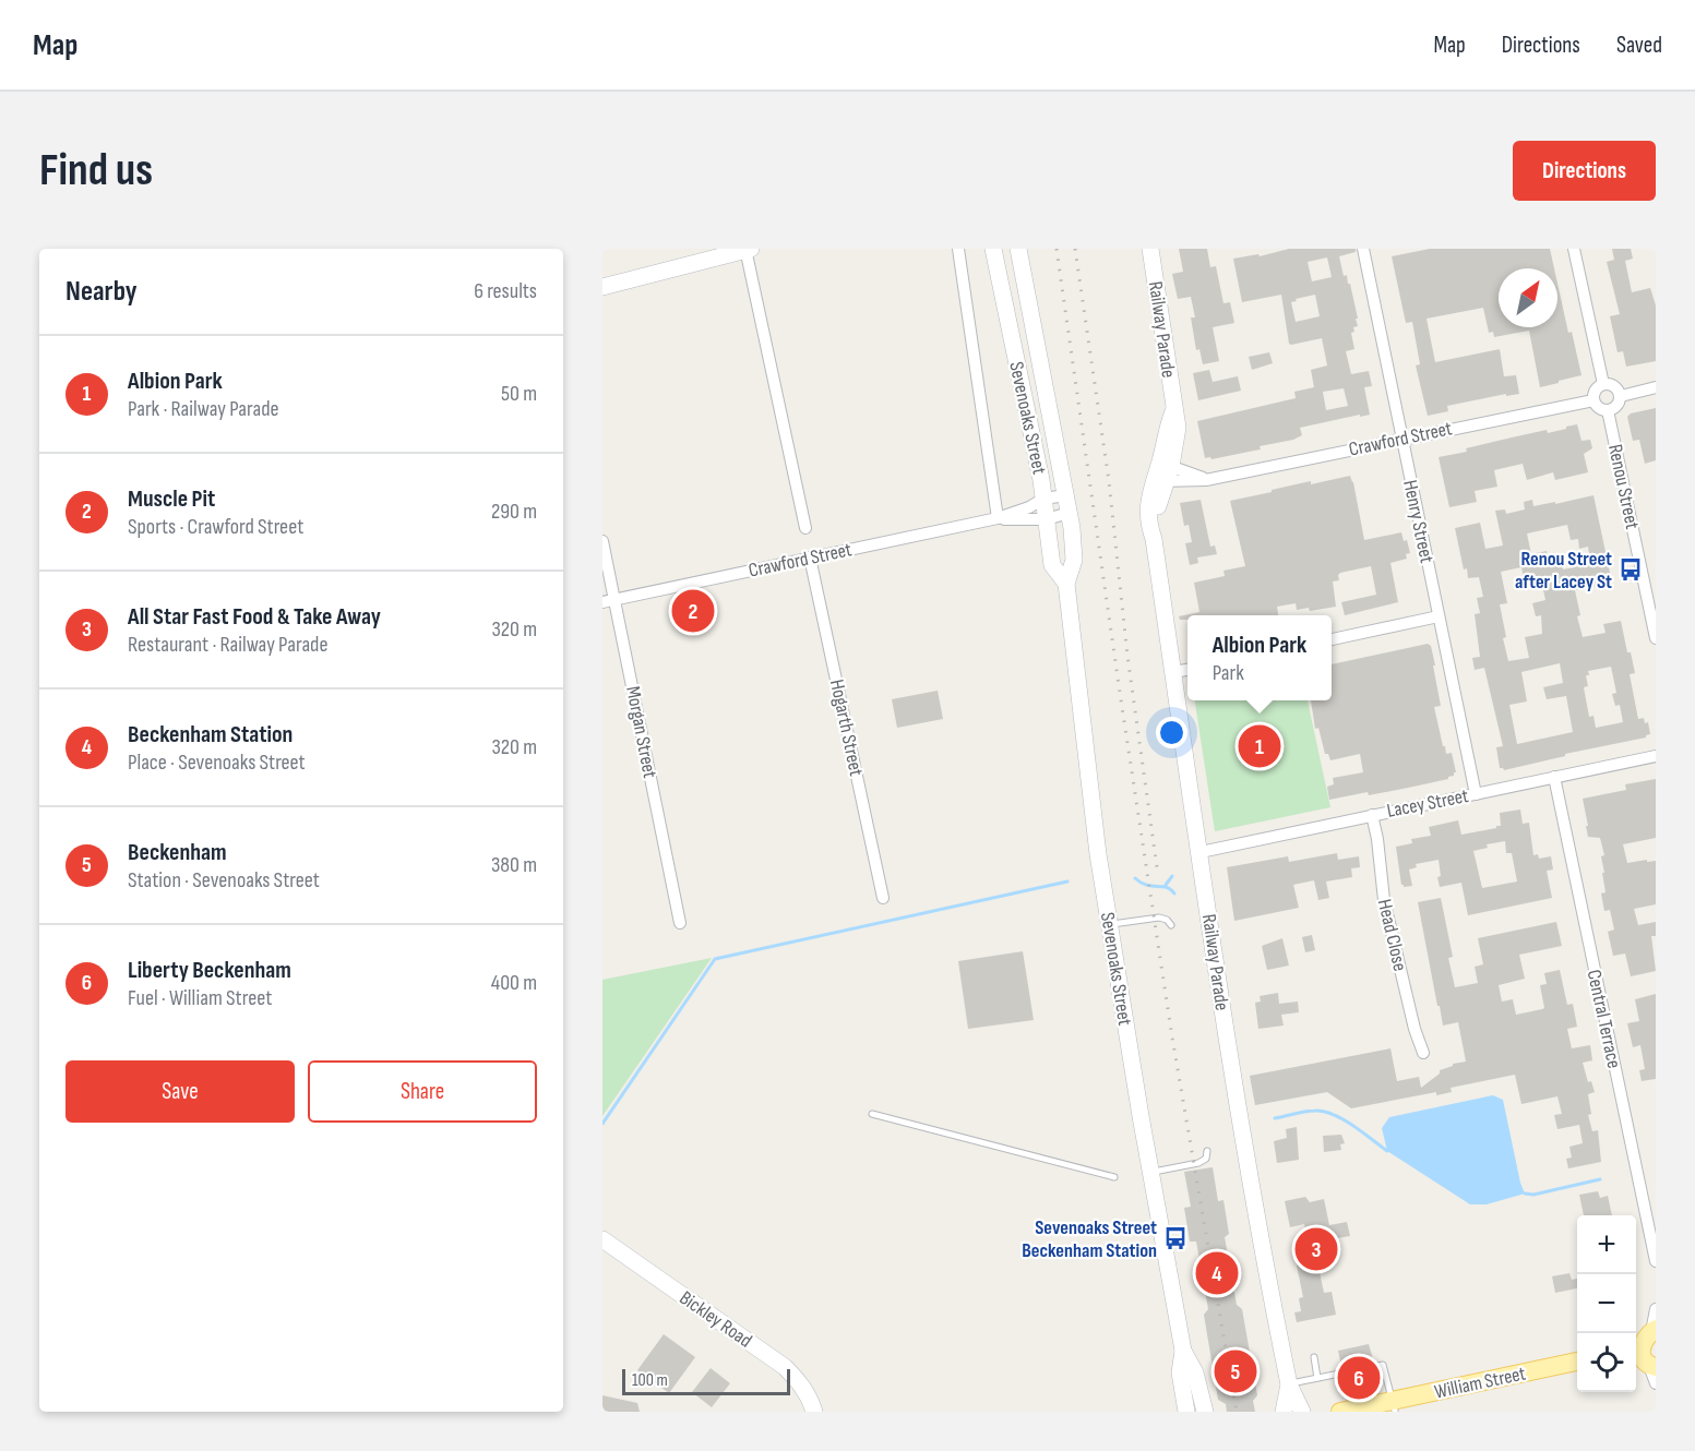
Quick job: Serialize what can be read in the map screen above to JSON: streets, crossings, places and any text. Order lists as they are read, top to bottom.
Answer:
{
  "streets": {
    "main road": ["William Street"],
    "street": [
      "Railway Parade",
      "Sevenoaks Street",
      "Crawford Street",
      "Renou Street",
      "Henry Street",
      "Hogarth Street",
      "Morgan Street",
      "Lacey Street",
      "Head Close",
      "Central Terrace",
      "Bickley Road"
    ]
  },
  "crossings": [
    ["Railway Parade", "Crawford Street"],
    ["Railway Parade", "Lacey Street"],
    ["Sevenoaks Street", "Crawford Street"],
    ["Crawford Street", "Renou Street"],
    ["Crawford Street", "Henry Street"],
    ["Crawford Street", "Hogarth Street"],
    ["Crawford Street", "Morgan Street"],
    ["Henry Street", "Lacey Street"],
    ["Lacey Street", "Head Close"],
    ["Lacey Street", "Central Terrace"]
  ],
  "places": {
    "bus stop": ["Renou Street after Lacey St", "Sevenoaks Street Beckenham Station"]
  },
  "scale_bar": "100 m",
  "north": "top right",
  "page": {
    "header": "Map",
    "nav": ["Map", "Directions", "Saved"],
    "buttons": [
      "Directions",
      ["Save", "Share"]
    ],
    "title": "Find us",
    "heading": ["Nearby", "6 results"],
    "list": [
      {
        "mark": "1",
        "name": "Albion Park",
        "note": "Park · Railway Parade",
        "value": "50 m"
      },
      {
        "mark": "2",
        "name": "Muscle Pit",
        "note": "Sports · Crawford Street",
        "value": "290 m"
      },
      {
        "mark": "3",
        "name": "All Star Fast Food & Take Away",
        "note": "Restaurant · Railway Parade",
        "value": "320 m"
      },
      {
        "mark": "4",
        "name": "Beckenham Station",
        "note": "Place · Sevenoaks Street",
        "value": "320 m"
      },
      {
        "mark": "5",
        "name": "Beckenham",
        "note": "Station · Sevenoaks Street",
        "value": "380 m"
      },
      {
        "mark": "6",
        "name": "Liberty Beckenham",
        "note": "Fuel · William Street",
        "value": "400 m"
      }
    ],
    "pins": [
      "2",
      "1",
      "3",
      "4",
      "5",
      "6"
    ],
    "popup": ["Albion Park", "Park"],
    "map_buttons": ["+", "−"],
    "scale": "100 m"
  }
}
